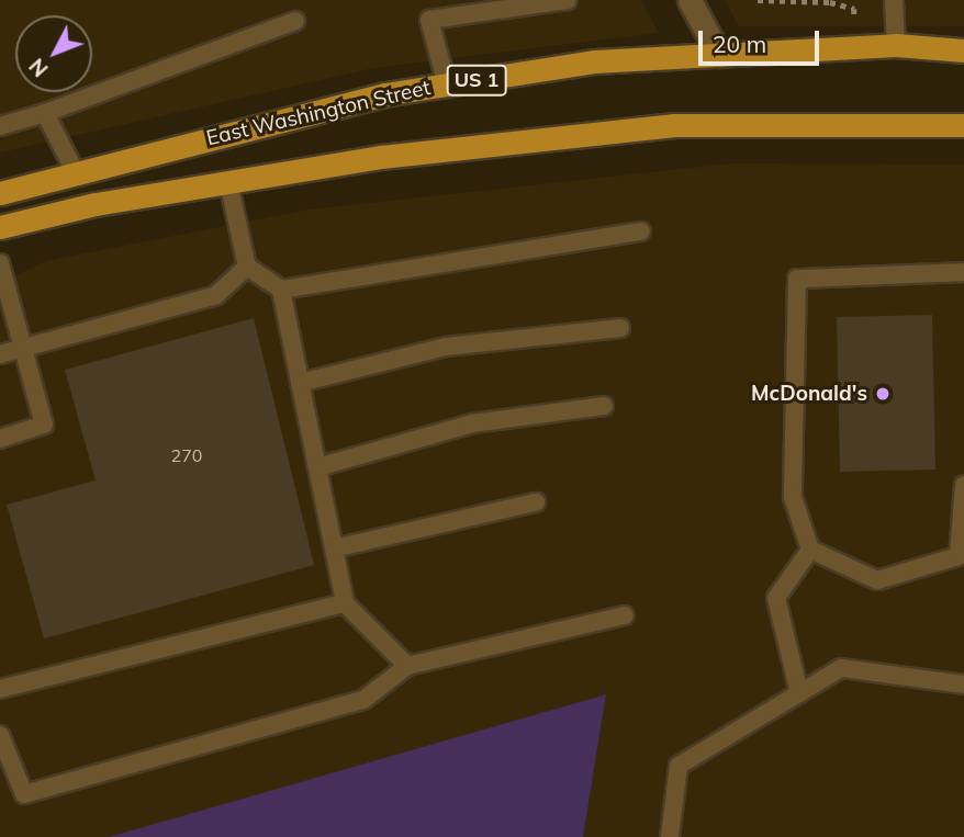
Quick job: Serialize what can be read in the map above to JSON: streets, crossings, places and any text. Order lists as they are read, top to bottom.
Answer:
{
  "streets": {
    "main road": ["US 1", "East Washington Street"]
  },
  "places": ["McDonald's"],
  "house_numbers": ["270"],
  "scale_bar": "20 m",
  "north": "bottom left"
}
